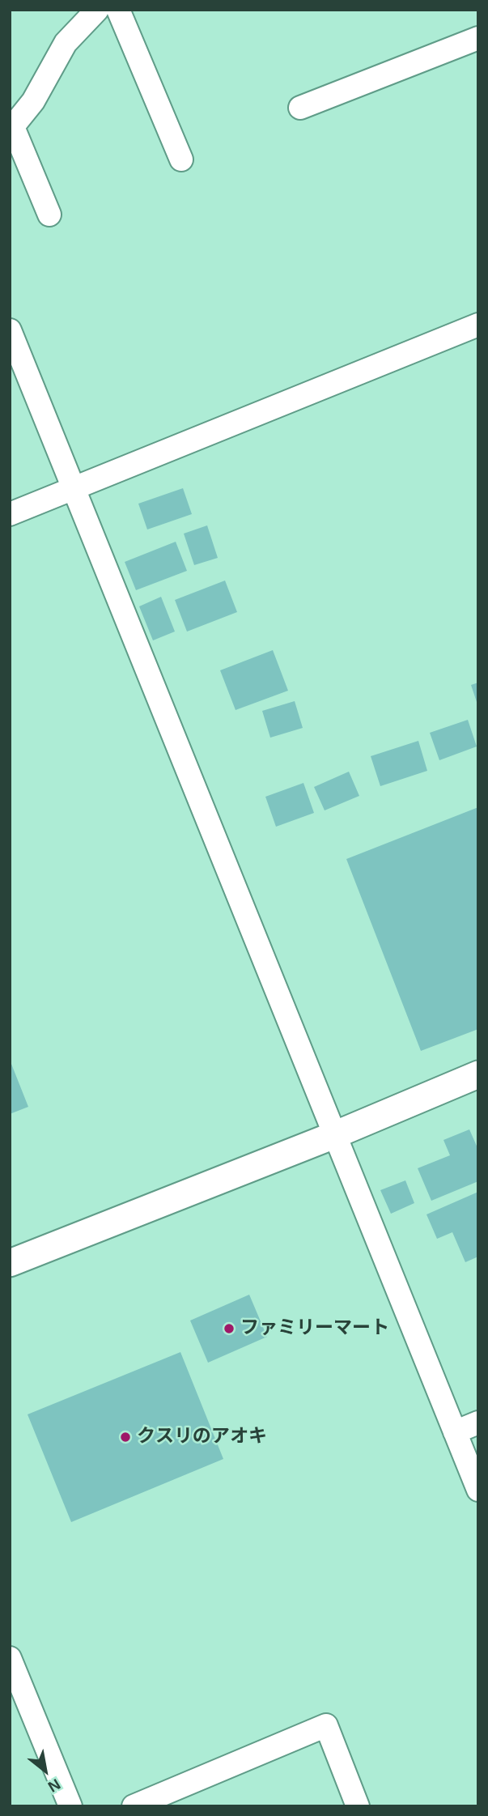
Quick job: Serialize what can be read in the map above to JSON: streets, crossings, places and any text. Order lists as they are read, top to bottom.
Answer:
{
  "places": ["ファミリーマート", "クスリのアオキ"],
  "north": "bottom right"
}
